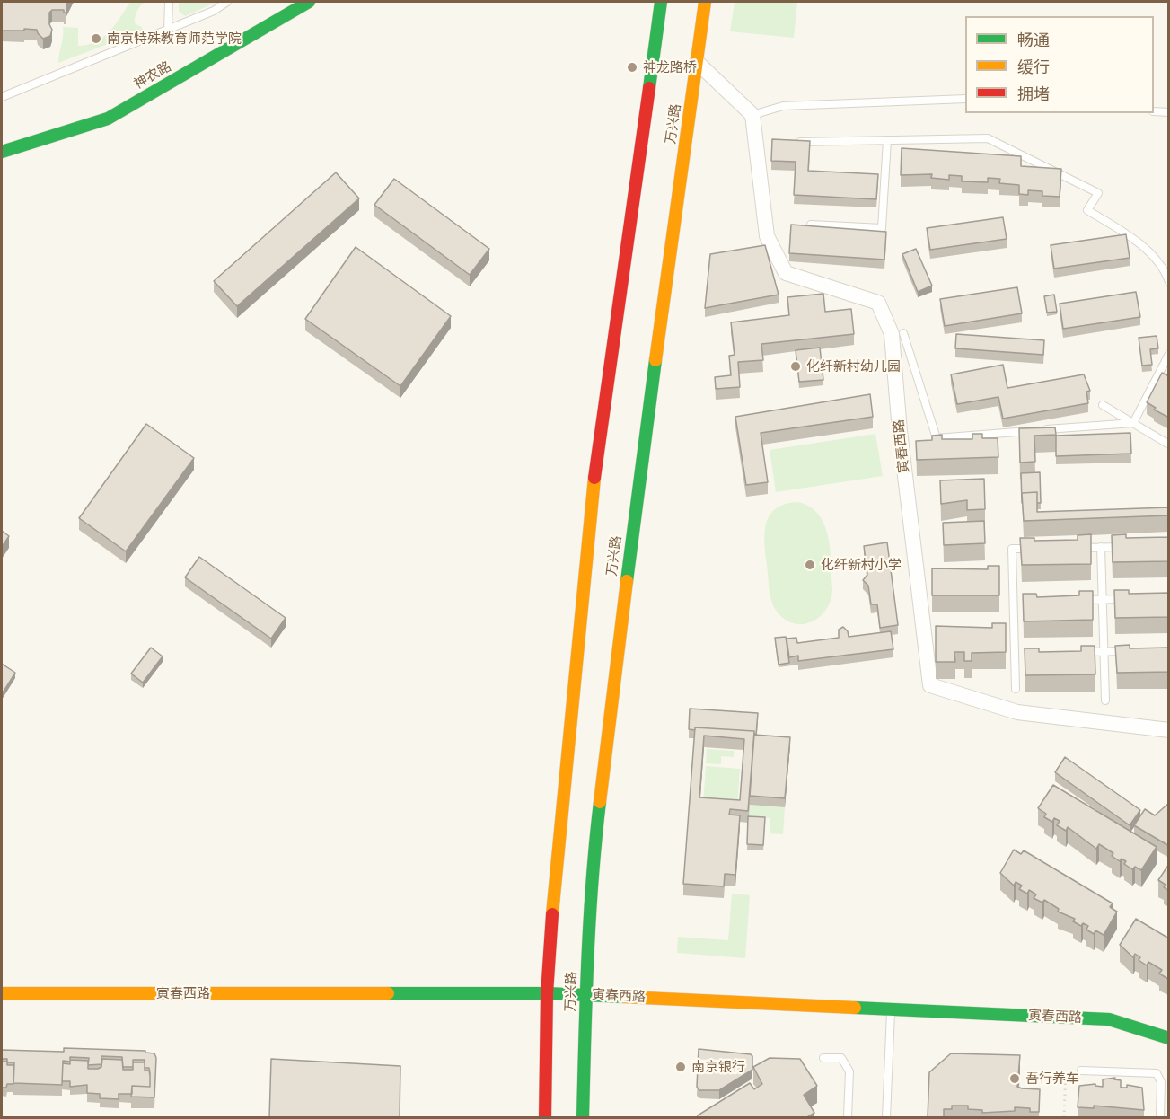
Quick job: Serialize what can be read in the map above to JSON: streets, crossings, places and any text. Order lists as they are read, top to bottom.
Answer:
{
  "streets": {
    "main road": ["神农路", "万兴路", "寅春西路"]
  },
  "crossings": [
    ["万兴路", "寅春西路"]
  ],
  "places": [
    "南京特殊教育师范学院",
    "神龙路桥",
    "化纤新村幼儿园",
    "化纤新村小学",
    "南京银行",
    "吾行养车"
  ],
  "legend": ["畅通", "缓行", "拥堵"]
}
